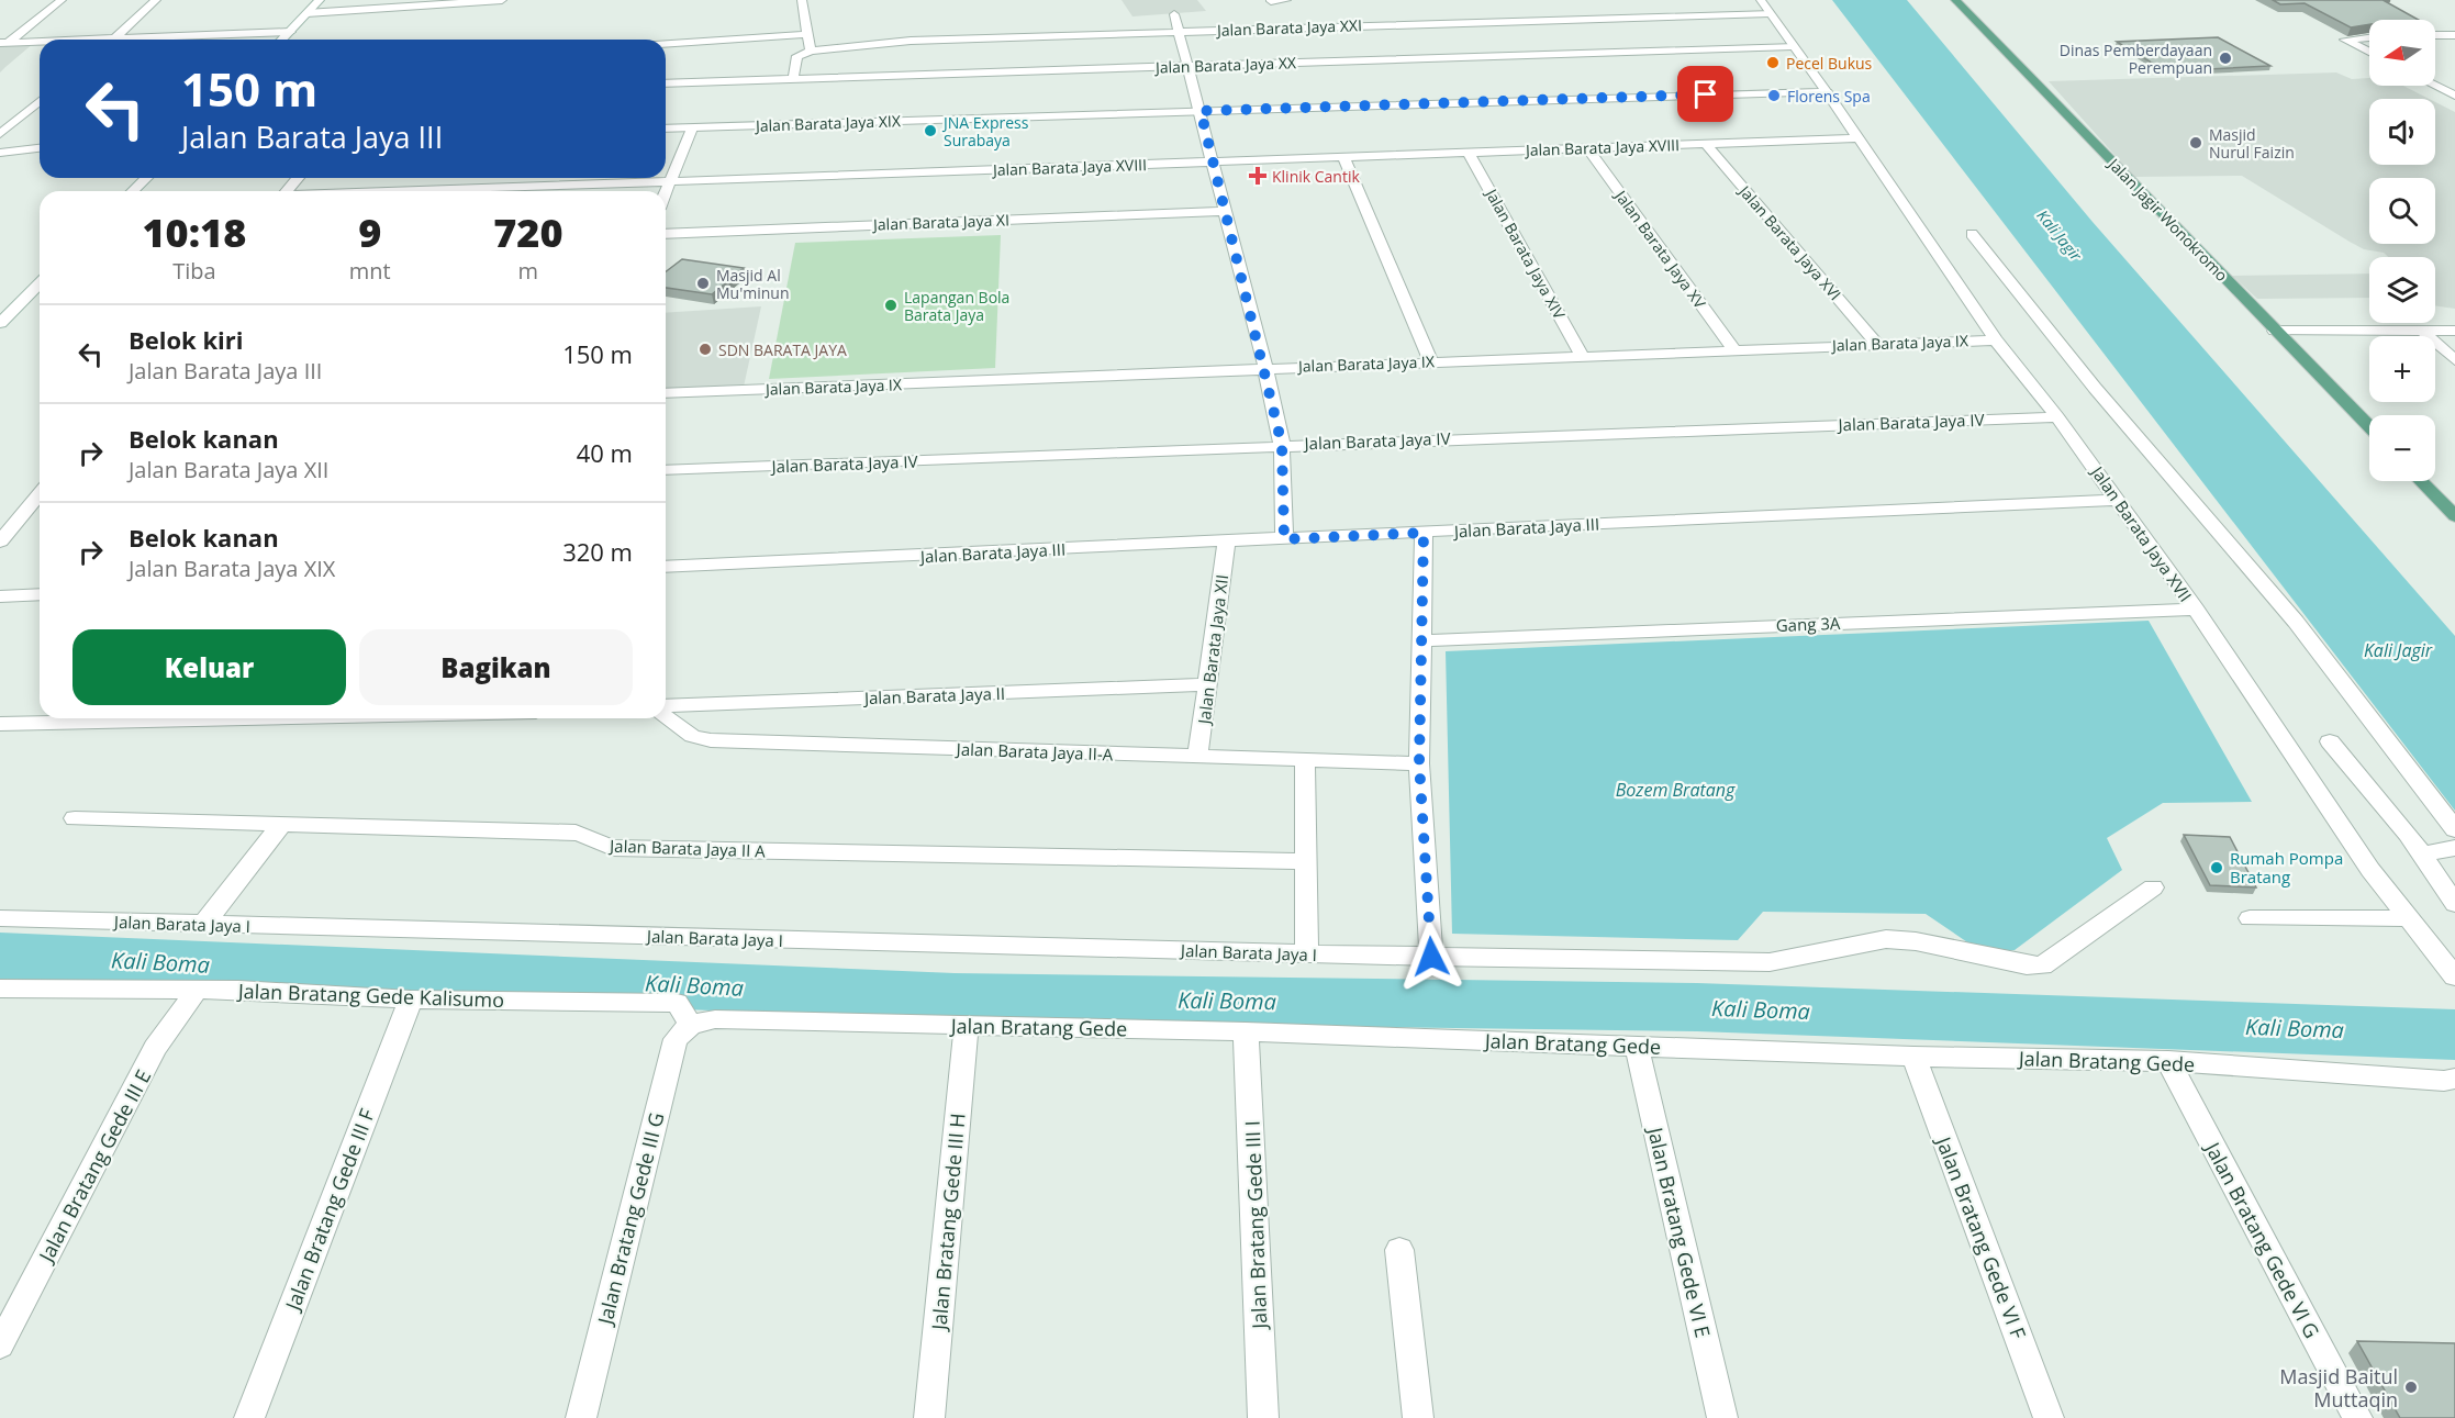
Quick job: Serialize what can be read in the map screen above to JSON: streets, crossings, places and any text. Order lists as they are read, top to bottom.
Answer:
{
  "streets": {
    "main road": ["Jalan Jagir Wonokromo"],
    "street": [
      "Jalan Barata Jaya XXI",
      "Jalan Barata Jaya XX",
      "Jalan Barata Jaya XIX",
      "Jalan Barata Jaya XVIII",
      "Jalan Barata Jaya XI",
      "Jalan Barata Jaya XVI",
      "Jalan Barata Jaya XV",
      "Jalan Barata Jaya XIV",
      "Jalan Barata Jaya IX",
      "Jalan Barata Jaya IV",
      "Jalan Barata Jaya III",
      "Jalan Barata Jaya XVII",
      "Gang 3A",
      "Jalan Barata Jaya XII",
      "Jalan Barata Jaya II",
      "Jalan Barata Jaya II-A",
      "Jalan Barata Jaya II A",
      "Jalan Barata Jaya I",
      "Jalan Bratang Gede Kalisumo",
      "Jalan Bratang Gede",
      "Jalan Bratang Gede III E",
      "Jalan Bratang Gede III F",
      "Jalan Bratang Gede III G",
      "Jalan Bratang Gede III H",
      "Jalan Bratang Gede III I",
      "Jalan Bratang Gede VI E",
      "Jalan Bratang Gede VI F",
      "Jalan Bratang Gede VI G"
    ]
  },
  "crossings": [
    ["Jalan Barata Jaya XXI", "Jalan Barata Jaya XVII"],
    ["Jalan Barata Jaya XX", "Jalan Barata Jaya XVII"],
    ["Jalan Barata Jaya XIX", "Jalan Barata Jaya XVII"],
    ["Jalan Barata Jaya XVIII", "Jalan Barata Jaya XVI"],
    ["Jalan Barata Jaya XVIII", "Jalan Barata Jaya XV"],
    ["Jalan Barata Jaya XVIII", "Jalan Barata Jaya XIV"],
    ["Jalan Barata Jaya XVIII", "Jalan Barata Jaya XVII"],
    ["Jalan Barata Jaya XVI", "Jalan Barata Jaya IX"],
    ["Jalan Barata Jaya XV", "Jalan Barata Jaya IX"],
    ["Jalan Barata Jaya XIV", "Jalan Barata Jaya IX"],
    ["Jalan Barata Jaya IX", "Jalan Barata Jaya XVII"],
    ["Jalan Barata Jaya IV", "Jalan Barata Jaya XVII"],
    ["Jalan Barata Jaya III", "Jalan Barata Jaya XVII"],
    ["Jalan Barata Jaya III", "Jalan Barata Jaya XII"],
    ["Jalan Barata Jaya XVII", "Gang 3A"],
    ["Jalan Barata Jaya XII", "Jalan Barata Jaya II"],
    ["Jalan Barata Jaya XII", "Jalan Barata Jaya II-A"],
    ["Jalan Bratang Gede Kalisumo", "Jalan Bratang Gede"],
    ["Jalan Bratang Gede Kalisumo", "Jalan Bratang Gede III E"],
    ["Jalan Bratang Gede Kalisumo", "Jalan Bratang Gede III F"],
    ["Jalan Bratang Gede Kalisumo", "Jalan Bratang Gede III G"],
    ["Jalan Bratang Gede", "Jalan Bratang Gede III G"],
    ["Jalan Bratang Gede", "Jalan Bratang Gede III H"],
    ["Jalan Bratang Gede", "Jalan Bratang Gede III I"],
    ["Jalan Bratang Gede", "Jalan Bratang Gede VI E"],
    ["Jalan Bratang Gede", "Jalan Bratang Gede VI F"],
    ["Jalan Bratang Gede", "Jalan Bratang Gede VI G"]
  ],
  "water": ["Kali Jagir", "Bozem Bratang", "Kali Boma"],
  "places": {
    "other": [
      "Dinas Pemberdayaan Perempuan",
      "Pecel Bukus",
      "Florens Spa",
      "JNA Express Surabaya",
      "Masjid Nurul Faizin",
      "Masjid Al Mu'minun",
      "Lapangan Bola Barata Jaya",
      "SDN BARATA JAYA",
      "Rumah Pompa Bratang",
      "Masjid Baitul Muttaqin"
    ],
    "health": ["Klinik Cantik"]
  },
  "north": "left",
  "page": {
    "map_buttons": ["+", "−"],
    "turn": ["150 m", "Jalan Barata Jaya III"],
    "eta": [
      "10:18",
      "Tiba",
      "9",
      "mnt",
      "720",
      "m"
    ],
    "list": [
      {
        "name": "Belok kiri",
        "note": "Jalan Barata Jaya III",
        "value": "150 m"
      },
      {
        "name": "Belok kanan",
        "note": "Jalan Barata Jaya XII",
        "value": "40 m"
      },
      {
        "name": "Belok kanan",
        "note": "Jalan Barata Jaya XIX",
        "value": "320 m"
      }
    ],
    "buttons": ["Keluar", "Bagikan"]
  }
}
